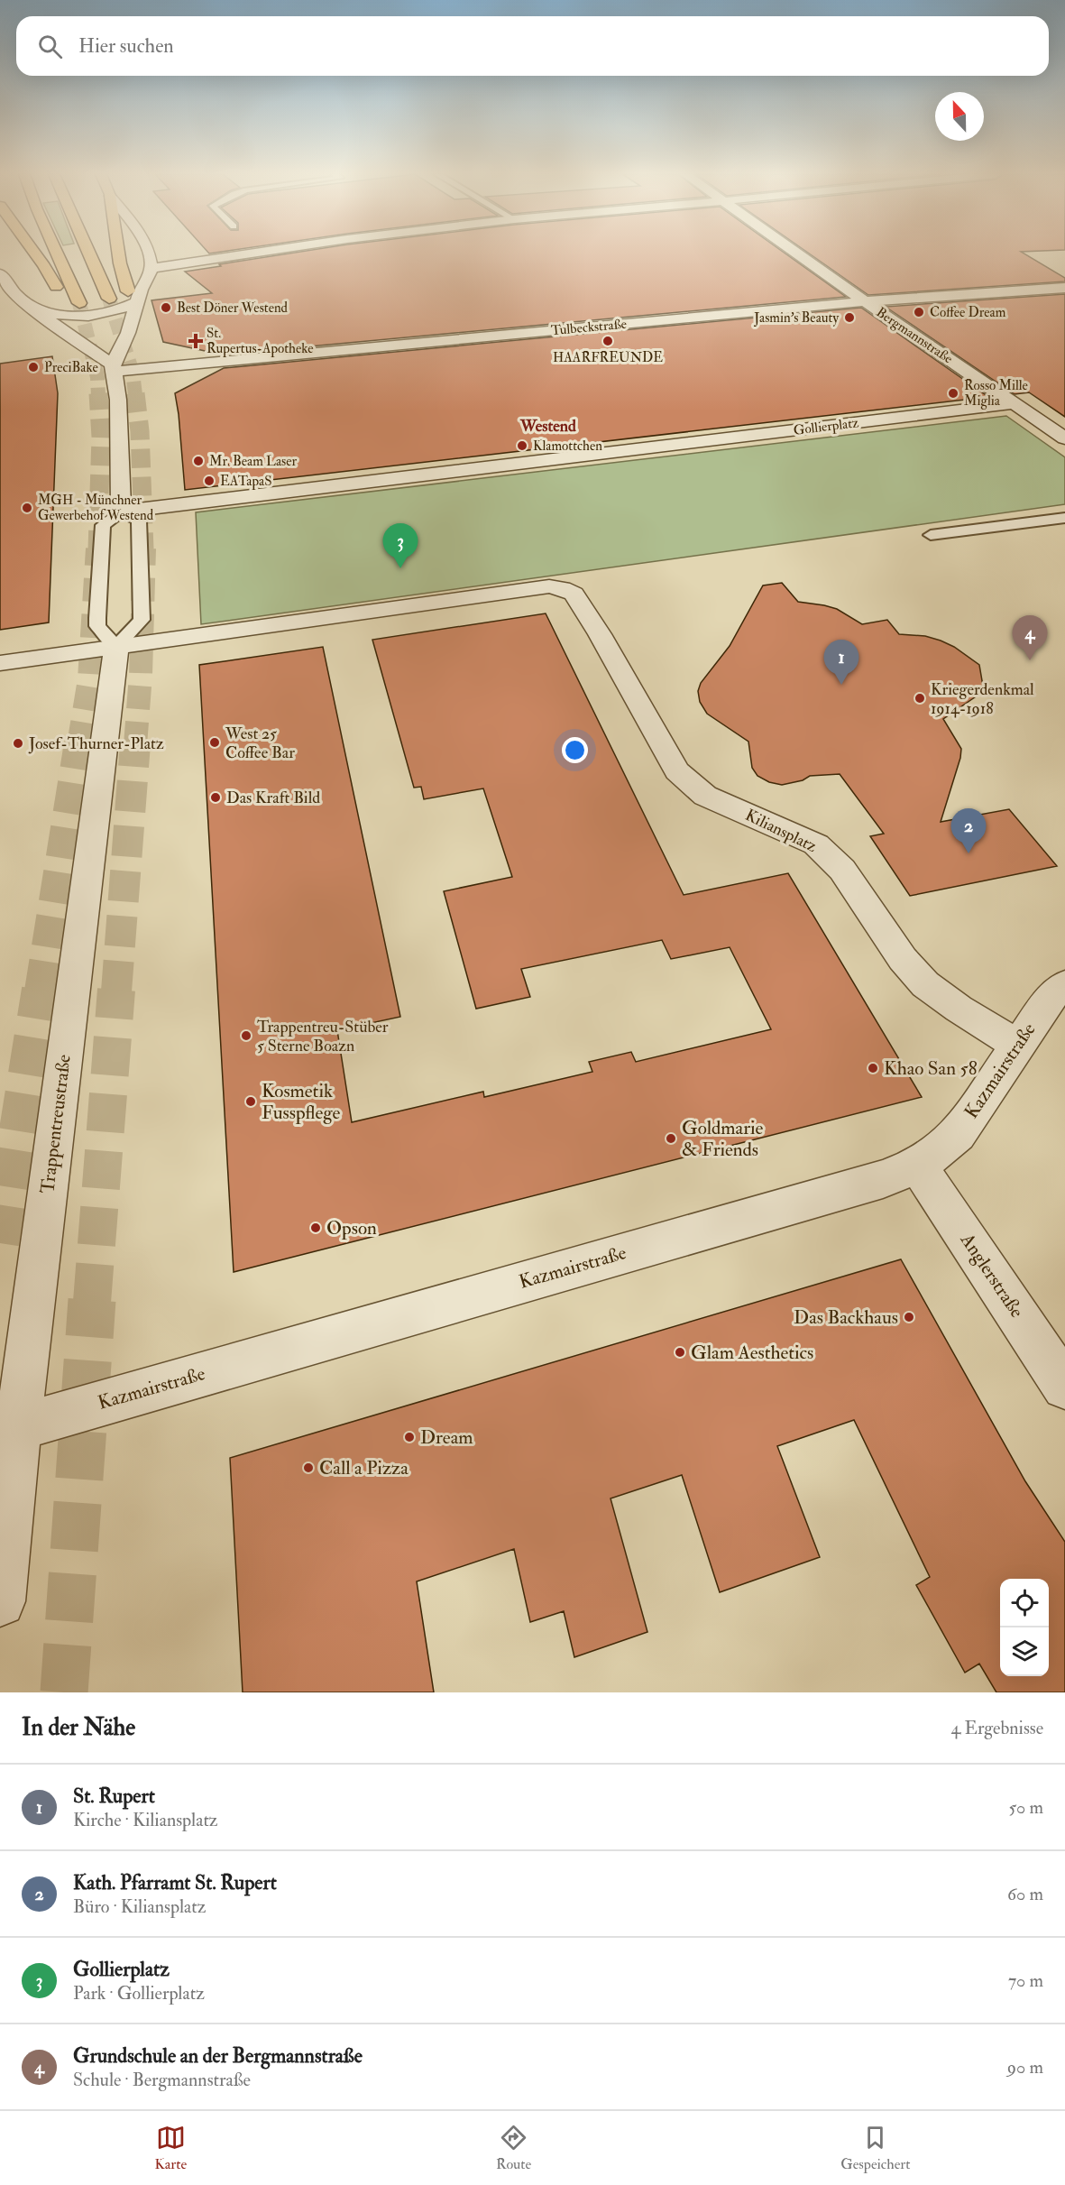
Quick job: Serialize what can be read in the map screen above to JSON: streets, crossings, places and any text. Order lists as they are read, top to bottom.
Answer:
{
  "streets": {
    "street": [
      "Tulbeckstraße",
      "Bergmannstraße",
      "Gollierplatz",
      "Kiliansplatz",
      "Kazmairstraße",
      "Trappentreustraße",
      "Anglerstraße"
    ]
  },
  "crossings": [
    ["Tulbeckstraße", "Bergmannstraße"],
    ["Bergmannstraße", "Gollierplatz"],
    ["Kiliansplatz", "Kazmairstraße"],
    ["Kiliansplatz", "Trappentreustraße"],
    ["Kazmairstraße", "Trappentreustraße"],
    ["Kazmairstraße", "Anglerstraße"]
  ],
  "districts": ["Westend"],
  "places": {
    "other": [
      "Best Döner Westend",
      "Coffee Dream",
      "Jasmin's Beauty",
      "HAARFREUNDE",
      "PreciBake",
      "Rosso Mille Miglia",
      "Klamottchen",
      "Mr. Beam Laser",
      "EATapaS",
      "MGH - Münchner Gewerbehof Westend",
      "Kriegerdenkmal 1914-1918",
      "West 25 Coffee Bar",
      "Josef-Thurner-Platz",
      "Das Kraft Bild",
      "Trappentreu-Stüber 5 Sterne Boazn",
      "Khao San 58",
      "Kosmetik Fusspflege",
      "Goldmarie & Friends",
      "Opson",
      "Das Backhaus",
      "Glam Aesthetics",
      "Dream",
      "Call a Pizza"
    ],
    "health": ["St. Rupertus-Apotheke"]
  },
  "north": "top",
  "page": {
    "search": "Hier suchen",
    "pins": [
      "3",
      "4",
      "1",
      "2"
    ],
    "heading": ["In der Nähe", "4 Ergebnisse"],
    "list": [
      {
        "mark": "1",
        "name": "St. Rupert",
        "note": "Kirche · Kiliansplatz",
        "value": "50 m"
      },
      {
        "mark": "2",
        "name": "Kath. Pfarramt St. Rupert",
        "note": "Büro · Kiliansplatz",
        "value": "60 m"
      },
      {
        "mark": "3",
        "name": "Gollierplatz",
        "note": "Park · Gollierplatz",
        "value": "70 m"
      },
      {
        "mark": "4",
        "name": "Grundschule an der Bergmannstraße",
        "note": "Schule · Bergmannstraße",
        "value": "90 m"
      }
    ],
    "nav": ["Karte", "Route", "Gespeichert"]
  }
}
